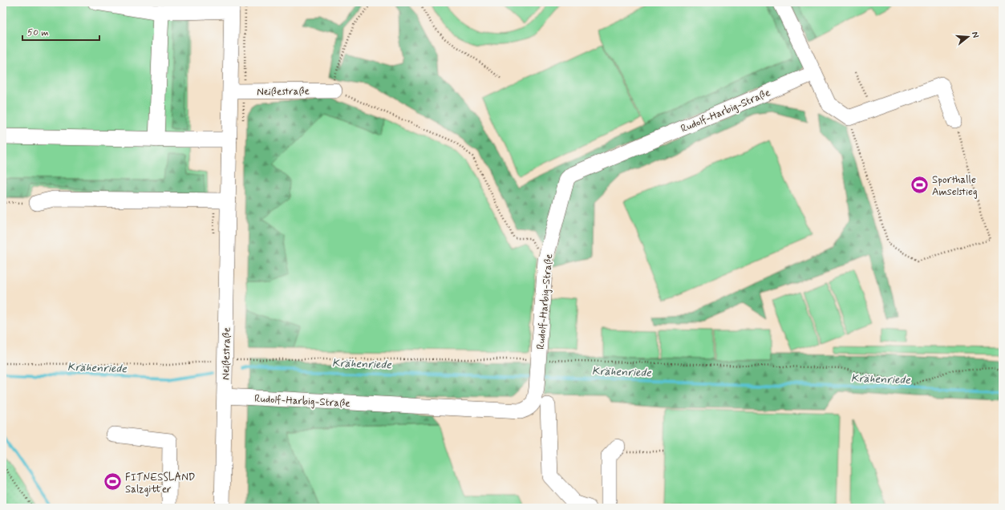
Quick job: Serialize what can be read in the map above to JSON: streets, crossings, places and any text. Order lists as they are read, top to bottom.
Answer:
{
  "streets": {
    "street": ["Neißestraße", "Rudolf-Harbig-Straße"]
  },
  "crossings": [
    ["Neißestraße", "Rudolf-Harbig-Straße"]
  ],
  "water": ["Krähenriede"],
  "places": {
    "sports": ["Sporthalle Amselstieg", "FITNESSLAND Salzgitter"]
  },
  "scale_bar": "50 m",
  "north": "right"
}
